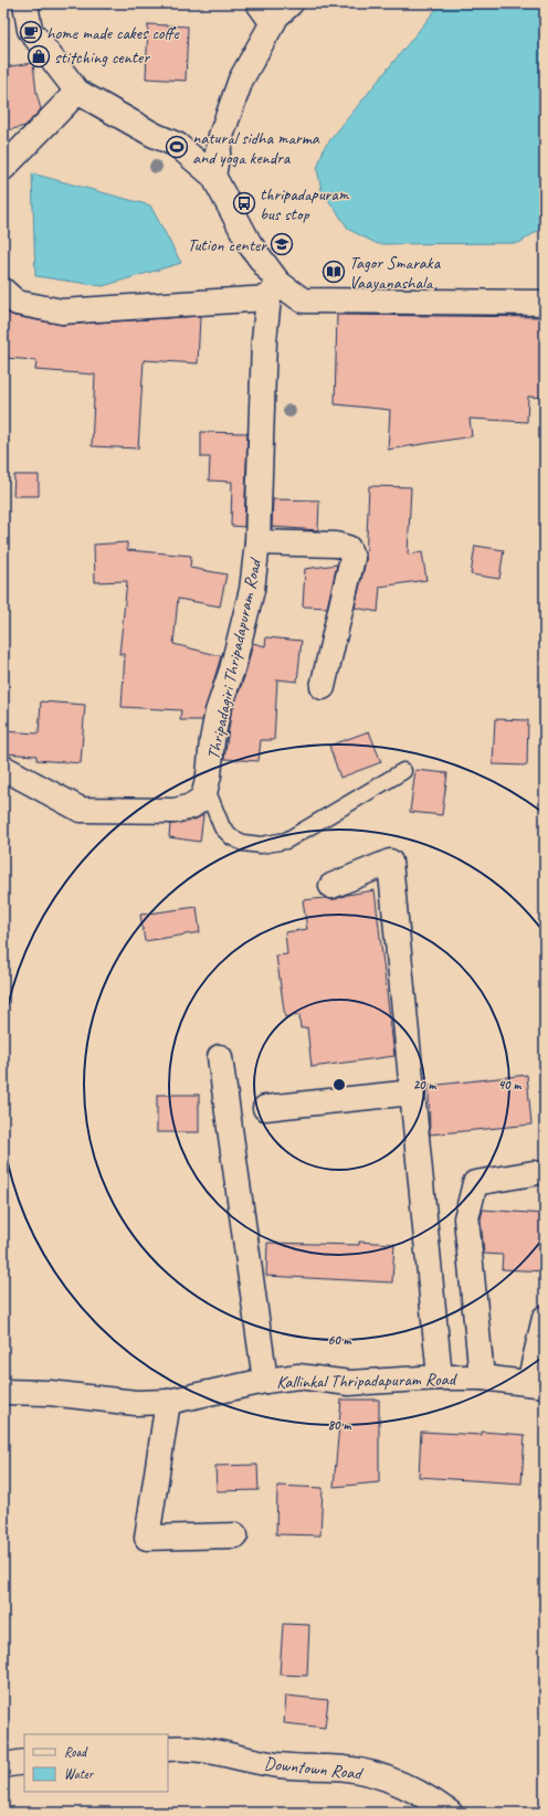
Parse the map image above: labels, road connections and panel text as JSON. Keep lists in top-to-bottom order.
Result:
{
  "streets": {
    "street": ["Thripadagiri Thripadapuram Road", "Kallinkal Thripadapuram Road", "Downtown Road"]
  },
  "places": {
    "cafe": ["home made cakes coffe"],
    "shop": ["stitching center"],
    "sports": ["natural sidha marma and yoga kendra"],
    "bus stop": ["thripadapuram bus stop"],
    "school or university": ["Tution center"],
    "library": ["Tagor Smaraka Vaayanashala"]
  },
  "legend": ["Road", "Water"],
  "rings": [
    "20 m",
    "40 m",
    "60 m",
    "80 m"
  ]
}
